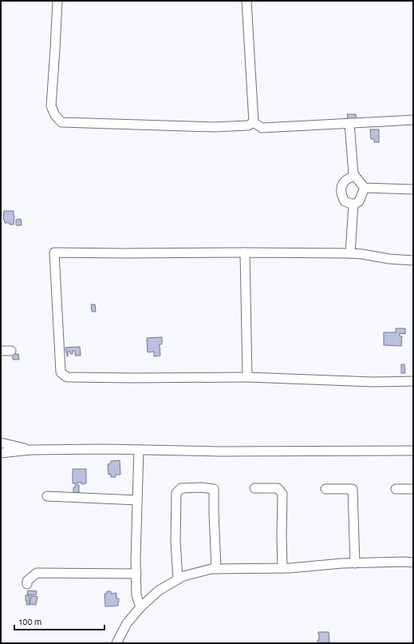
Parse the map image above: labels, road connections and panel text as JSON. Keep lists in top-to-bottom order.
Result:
{
  "scale_bar": "100 m"
}
